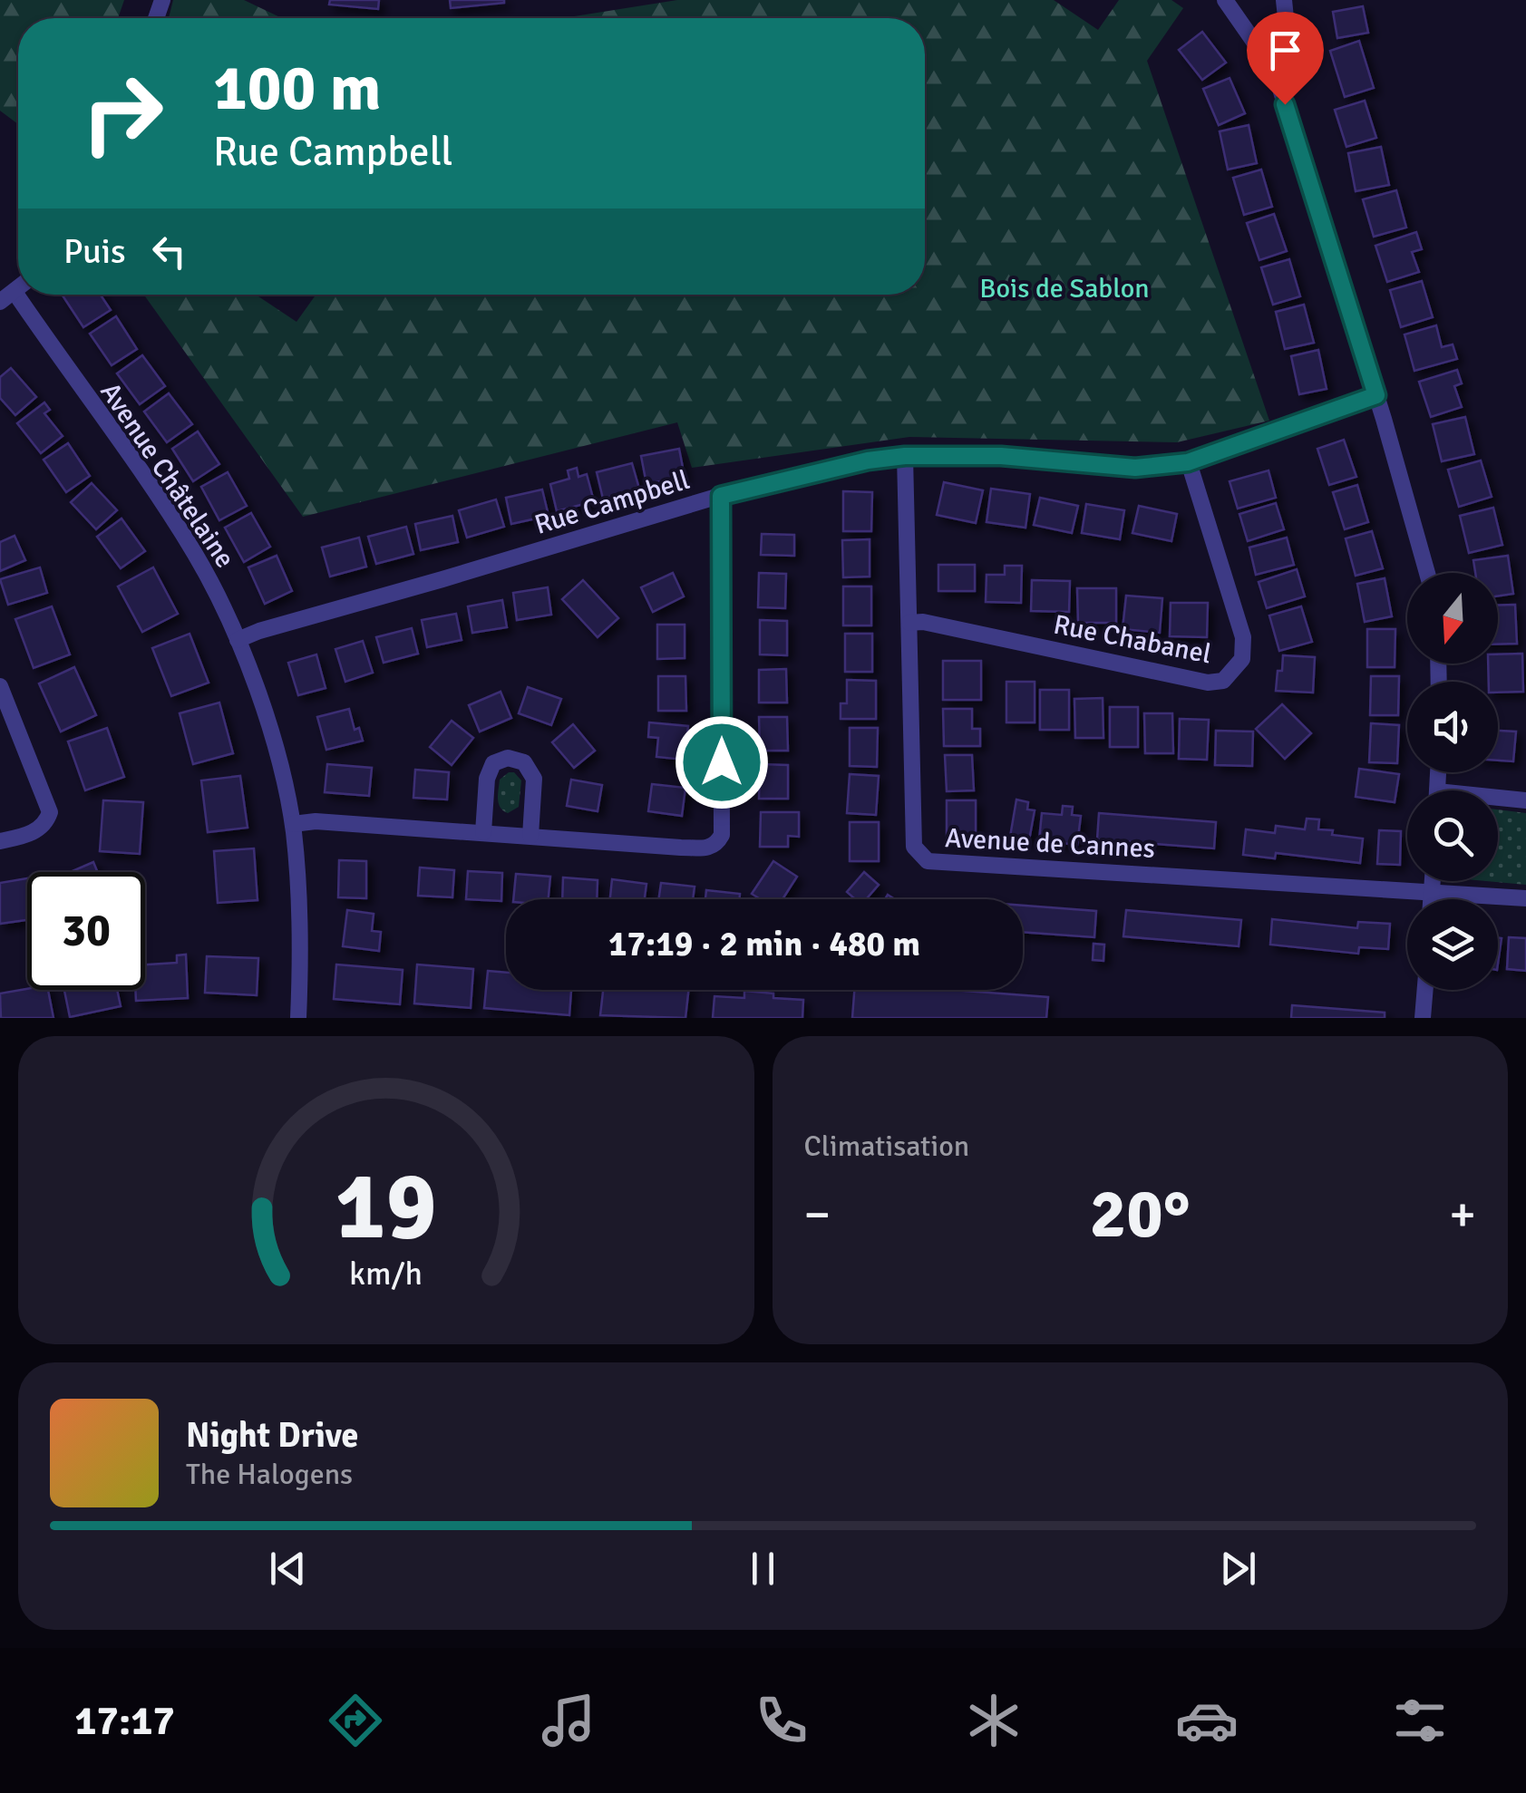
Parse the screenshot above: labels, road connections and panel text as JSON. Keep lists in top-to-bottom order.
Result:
{
  "streets": {
    "street": [
      "Avenue Châtelaine",
      "Rue Campbell",
      "Rue Chabanel",
      "Avenue de Cannes"
    ]
  },
  "crossings": [
    ["Avenue Châtelaine", "Rue Campbell"],
    ["Rue Campbell", "Rue Chabanel"],
    ["Rue Campbell", "Avenue de Cannes"],
    ["Rue Chabanel", "Avenue de Cannes"]
  ],
  "parks": ["Bois de Sablon"],
  "north": "bottom",
  "page": {
    "turn": ["100 m", "Rue Campbell"],
    "then": "Puis",
    "limit": "30",
    "trip": "17:19 · 2 min · 480 m",
    "tile": "Climatisation",
    "heat": ["−", "20°", "+"],
    "song": ["Night Drive", "The Halogens"],
    "tabs": "17:17",
    "gauge": ["19", "km/h"]
  }
}
